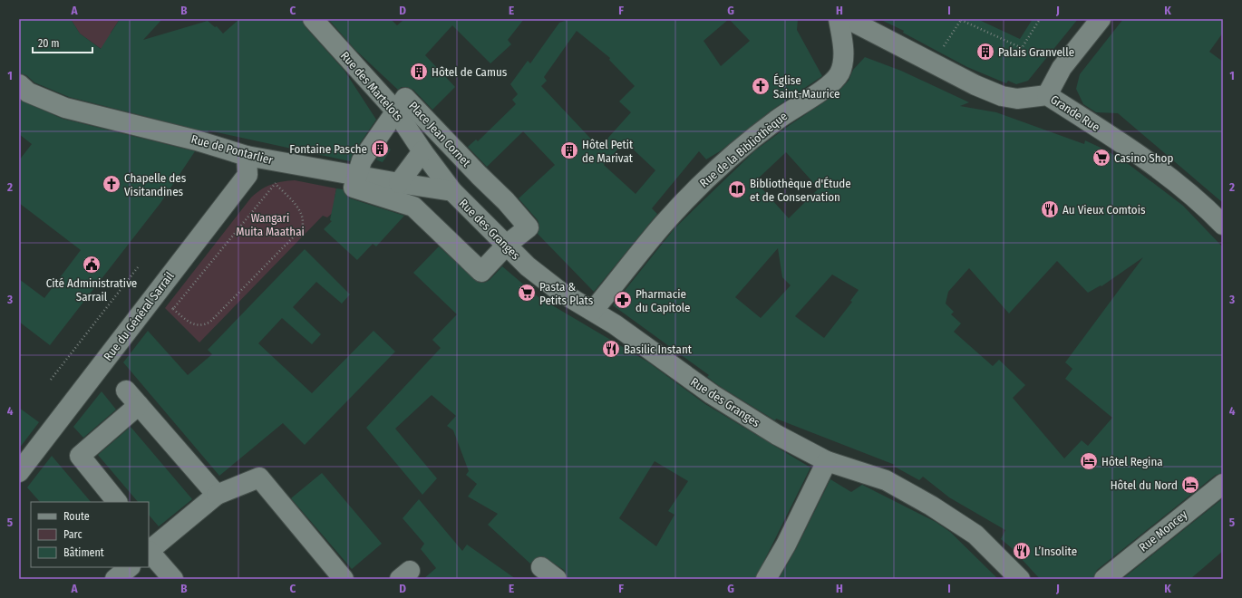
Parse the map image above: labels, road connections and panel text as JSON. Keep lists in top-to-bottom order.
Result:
{
  "streets": {
    "street": [
      "Rue des Martelots",
      "Grande Rue",
      "Place Jean Cornet",
      "Rue de Pontarlier",
      "Rue de la Bibliothèque",
      "Rue des Granges",
      "Rue du Général Sarrail",
      "Rue Moncey"
    ]
  },
  "crossings": [
    ["Rue des Martelots", "Place Jean Cornet"],
    ["Rue des Martelots", "Rue de Pontarlier"],
    ["Rue des Martelots", "Rue des Granges"],
    ["Place Jean Cornet", "Rue de Pontarlier"],
    ["Place Jean Cornet", "Rue des Granges"],
    ["Rue de Pontarlier", "Rue des Granges"],
    ["Rue de Pontarlier", "Rue du Général Sarrail"],
    ["Rue de la Bibliothèque", "Rue des Granges"]
  ],
  "parks": ["Wangari Muita Maathai"],
  "places": {
    "building": [
      "Palais Granvelle",
      "Hôtel de Camus",
      "Fontaine Pasche",
      "Hôtel Petit de Marivat"
    ],
    "church": ["Église Saint-Maurice", "Chapelle des Visitandines"],
    "supermarket": ["Casino Shop", "Pasta & Petits Plats"],
    "library": ["Bibliothèque d'Étude et de Conservation"],
    "restaurant": ["Au Vieux Comtois", "Basilic Instant", "L’Insolite"],
    "public building": ["Cité Administrative Sarrail"],
    "pharmacy": ["Pharmacie du Capitole"],
    "hotel": ["Hôtel Regina", "Hôtel du Nord"]
  },
  "legend": ["Route", "Parc", "Bâtiment"],
  "scale_bar": "20 m",
  "grid": {
    "columns": [
      "A",
      "B",
      "C",
      "D",
      "E",
      "F",
      "G",
      "H",
      "I",
      "J",
      "K"
    ],
    "rows": [
      "1",
      "2",
      "3",
      "4",
      "5"
    ]
  }
}
